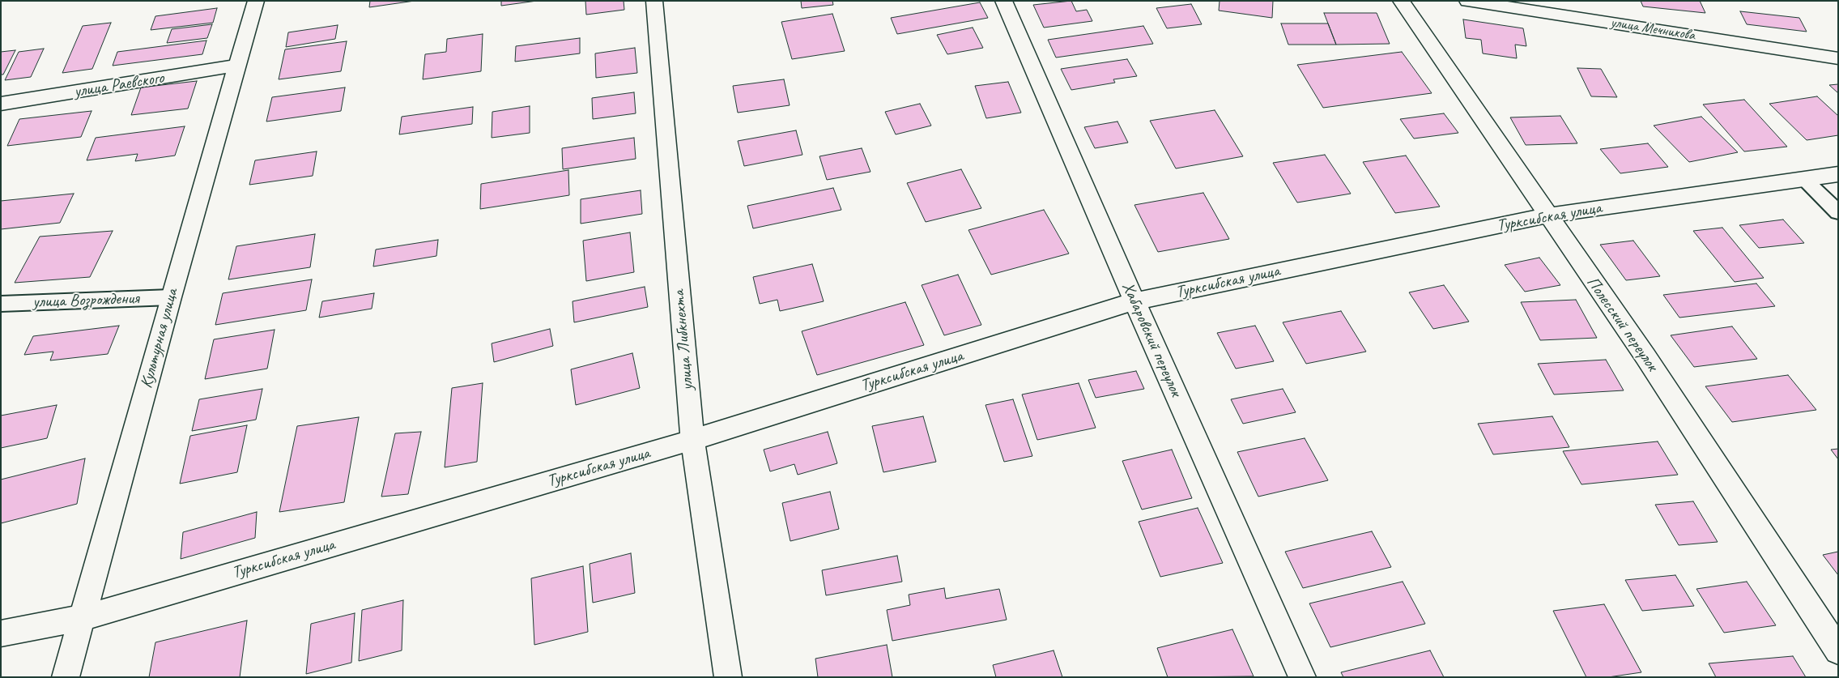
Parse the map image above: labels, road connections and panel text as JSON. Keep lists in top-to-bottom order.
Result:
{
  "streets": {
    "street": [
      "улица Мечникова",
      "улица Раевского",
      "Турксибская улица",
      "Полесский переулок",
      "Культурная улица",
      "Хабаровский переулок",
      "улица Либкнехта"
    ],
    "lane": ["улица Возрождения"]
  },
  "crossings": [
    ["улица Раевского", "Культурная улица"],
    ["Турксибская улица", "Полесский переулок"],
    ["Турксибская улица", "Культурная улица"],
    ["Турксибская улица", "Хабаровский переулок"],
    ["Турксибская улица", "улица Либкнехта"],
    ["улица Возрождения", "Культурная улица"]
  ]
}
